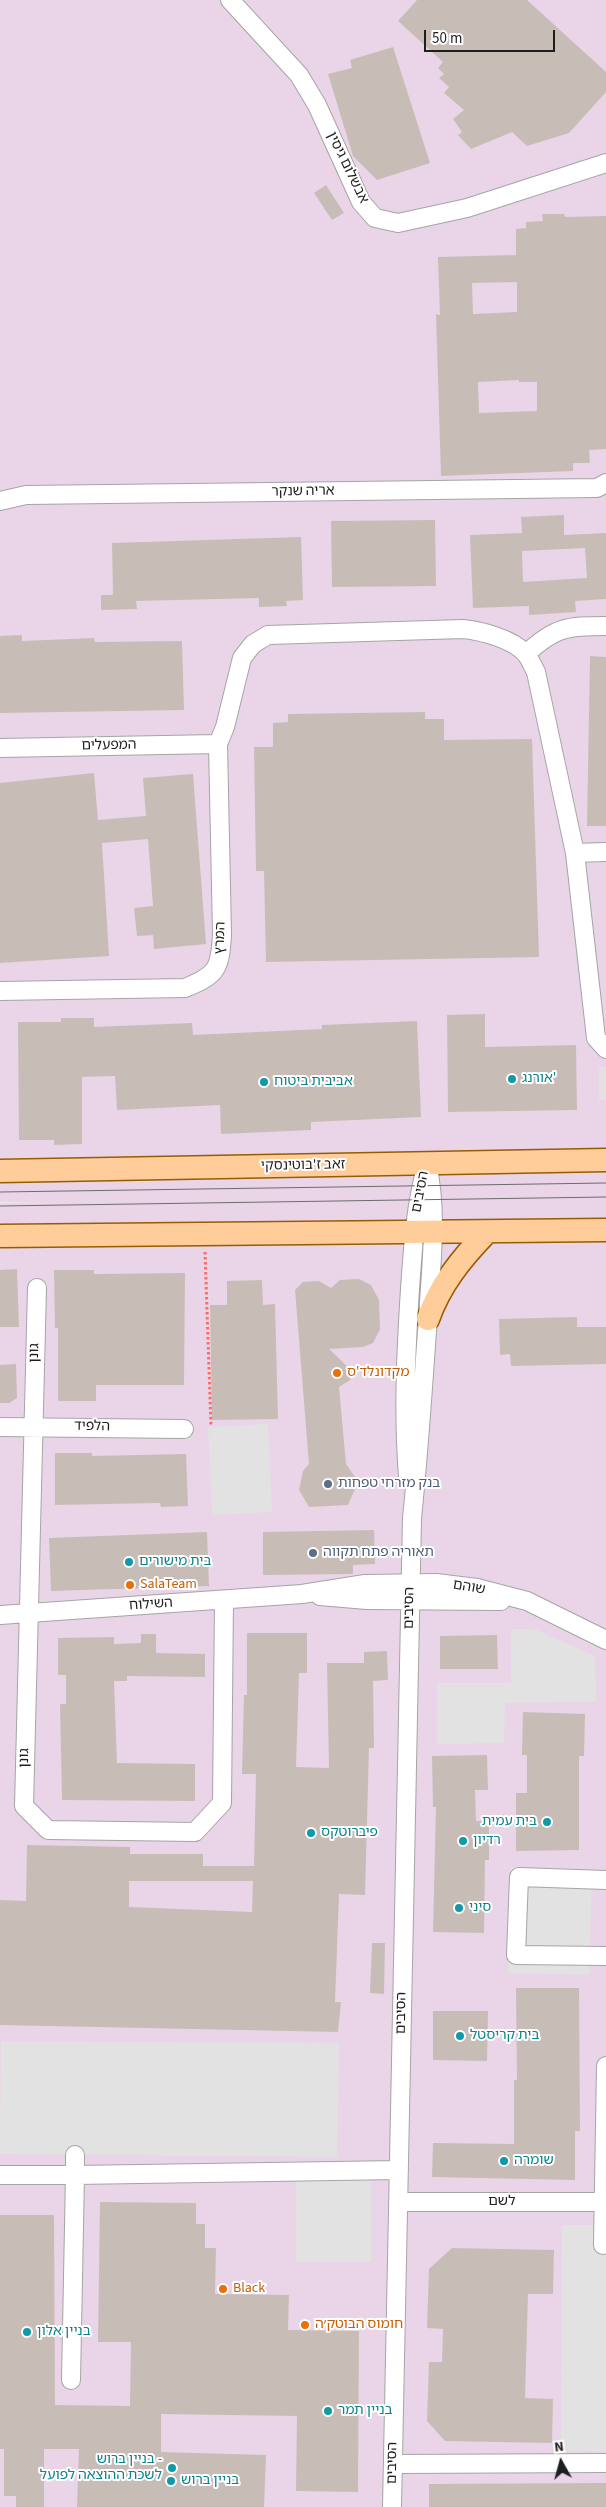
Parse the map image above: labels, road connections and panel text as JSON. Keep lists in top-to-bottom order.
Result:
{
  "streets": {
    "main road": ["זאב ז'בוטינסקי"],
    "street": [
      "אבשלום גיסין",
      "אריה שנקר",
      "המפעלים",
      "המרץ",
      "הסיבים",
      "גונן",
      "הלפיד",
      "שוהם",
      "השילוח",
      "לשם"
    ]
  },
  "crossings": [
    ["המפעלים", "המרץ"],
    ["זאב ז'בוטינסקי", "הסיבים"],
    ["הסיבים", "שוהם"],
    ["הסיבים", "השילוח"],
    ["הסיבים", "לשם"],
    ["גונן", "הלפיד"],
    ["גונן", "השילוח"],
    ["שוהם", "השילוח"]
  ],
  "places": [
    "אורנג'",
    "אביבית ביטוח",
    "מקדונלד'ס",
    "בנק מזרחי טפחות",
    "תאוריה פתח תקווה",
    "בית מישורים",
    "SalaTeam",
    "בית עמית",
    "פיברוטקס",
    "רדיון",
    "סיני",
    "בית קריסטל",
    "שומרה",
    "Black",
    "חומוס הבוטק׳ה",
    "בניין אלון",
    "בניין תמר",
    "בניין ברוש - לשכת ההוצאה לפועל",
    "בניין ברוש"
  ],
  "scale_bar": "50 m",
  "north": "top"
}
